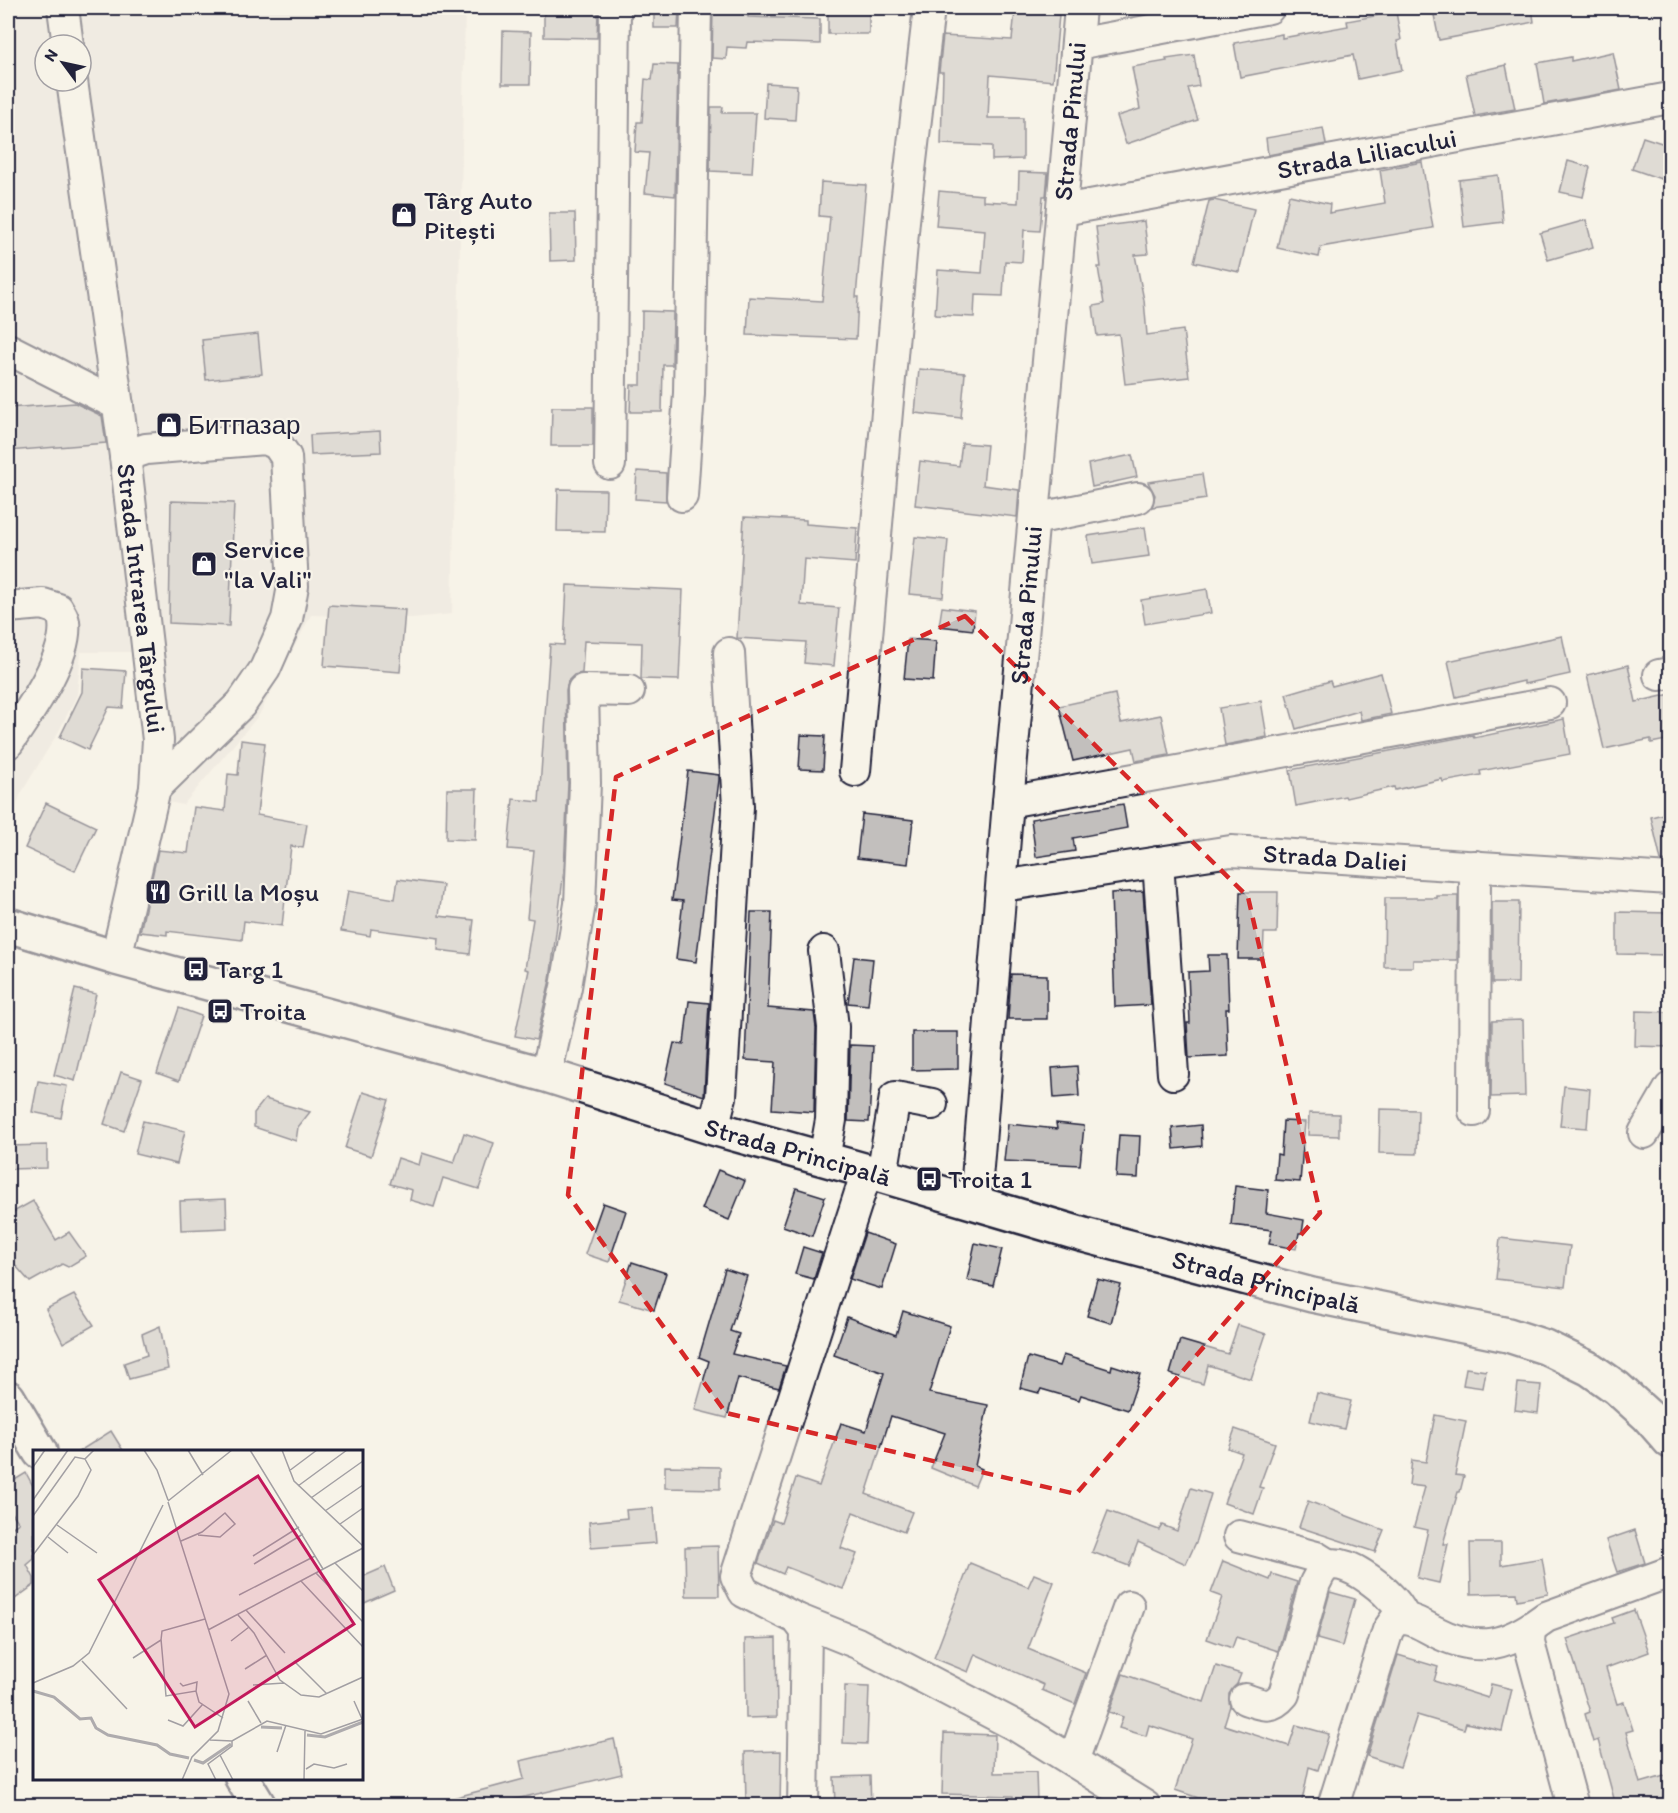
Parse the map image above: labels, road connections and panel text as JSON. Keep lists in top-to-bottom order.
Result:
{
  "streets": {
    "main road": ["Strada Principală"],
    "street": [
      "Strada Pinului",
      "Strada Liliacului",
      "Strada Intrarea Târgului",
      "Strada Daliei"
    ]
  },
  "crossings": [
    ["Strada Pinului", "Strada Liliacului"],
    ["Strada Pinului", "Strada Daliei"],
    ["Strada Pinului", "Strada Principală"],
    ["Strada Intrarea Târgului", "Strada Principală"]
  ],
  "places": {
    "shop": ["Târg Auto Pitești", "Битпазар", "Service \"la Vali\""],
    "restaurant": ["Grill la Moșu"],
    "bus stop": ["Targ 1", "Troita", "Troita 1"]
  },
  "north": "top left"
}
